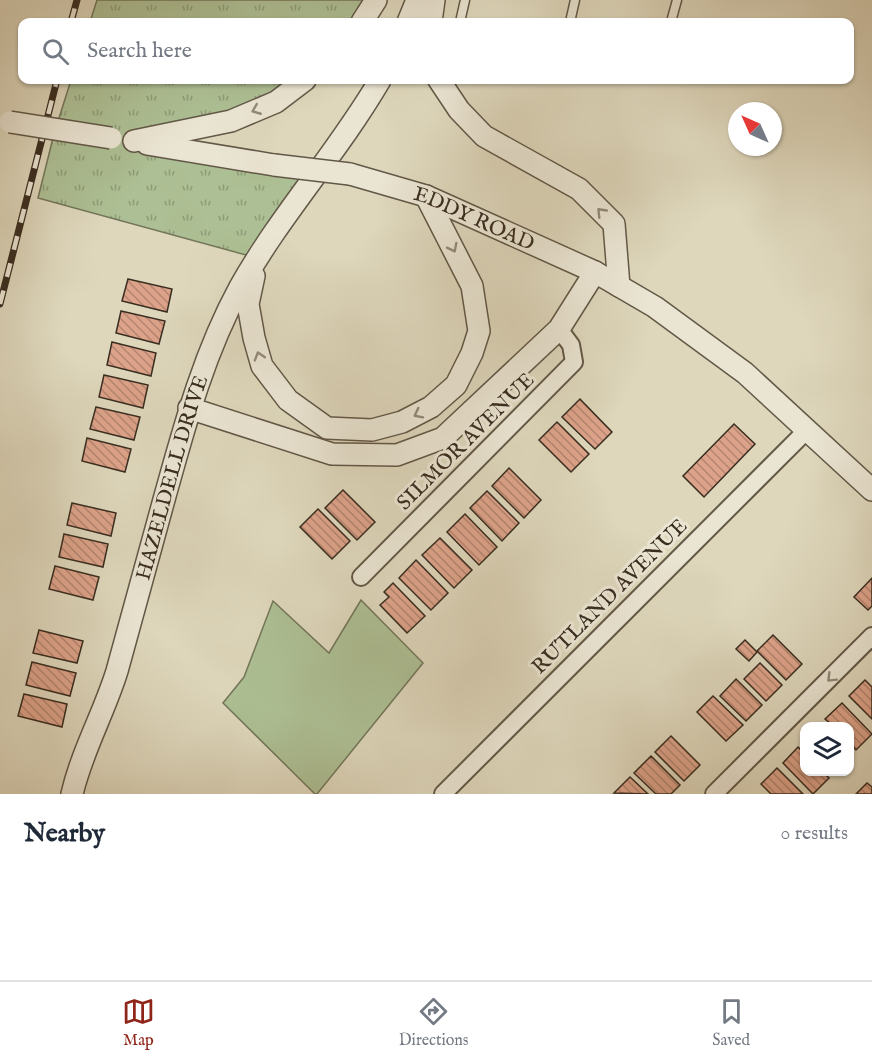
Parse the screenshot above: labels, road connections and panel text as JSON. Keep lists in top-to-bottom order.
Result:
{
  "streets": {
    "street": [
      "EDDY ROAD",
      "SILMOR AVENUE",
      "HAZELDELL DRIVE",
      "RUTLAND AVENUE"
    ]
  },
  "crossings": [
    ["EDDY ROAD", "RUTLAND AVENUE"]
  ],
  "north": "top left",
  "page": {
    "search": "Search here",
    "heading": ["Nearby", "0 results"],
    "nav": ["Map", "Directions", "Saved"]
  }
}
